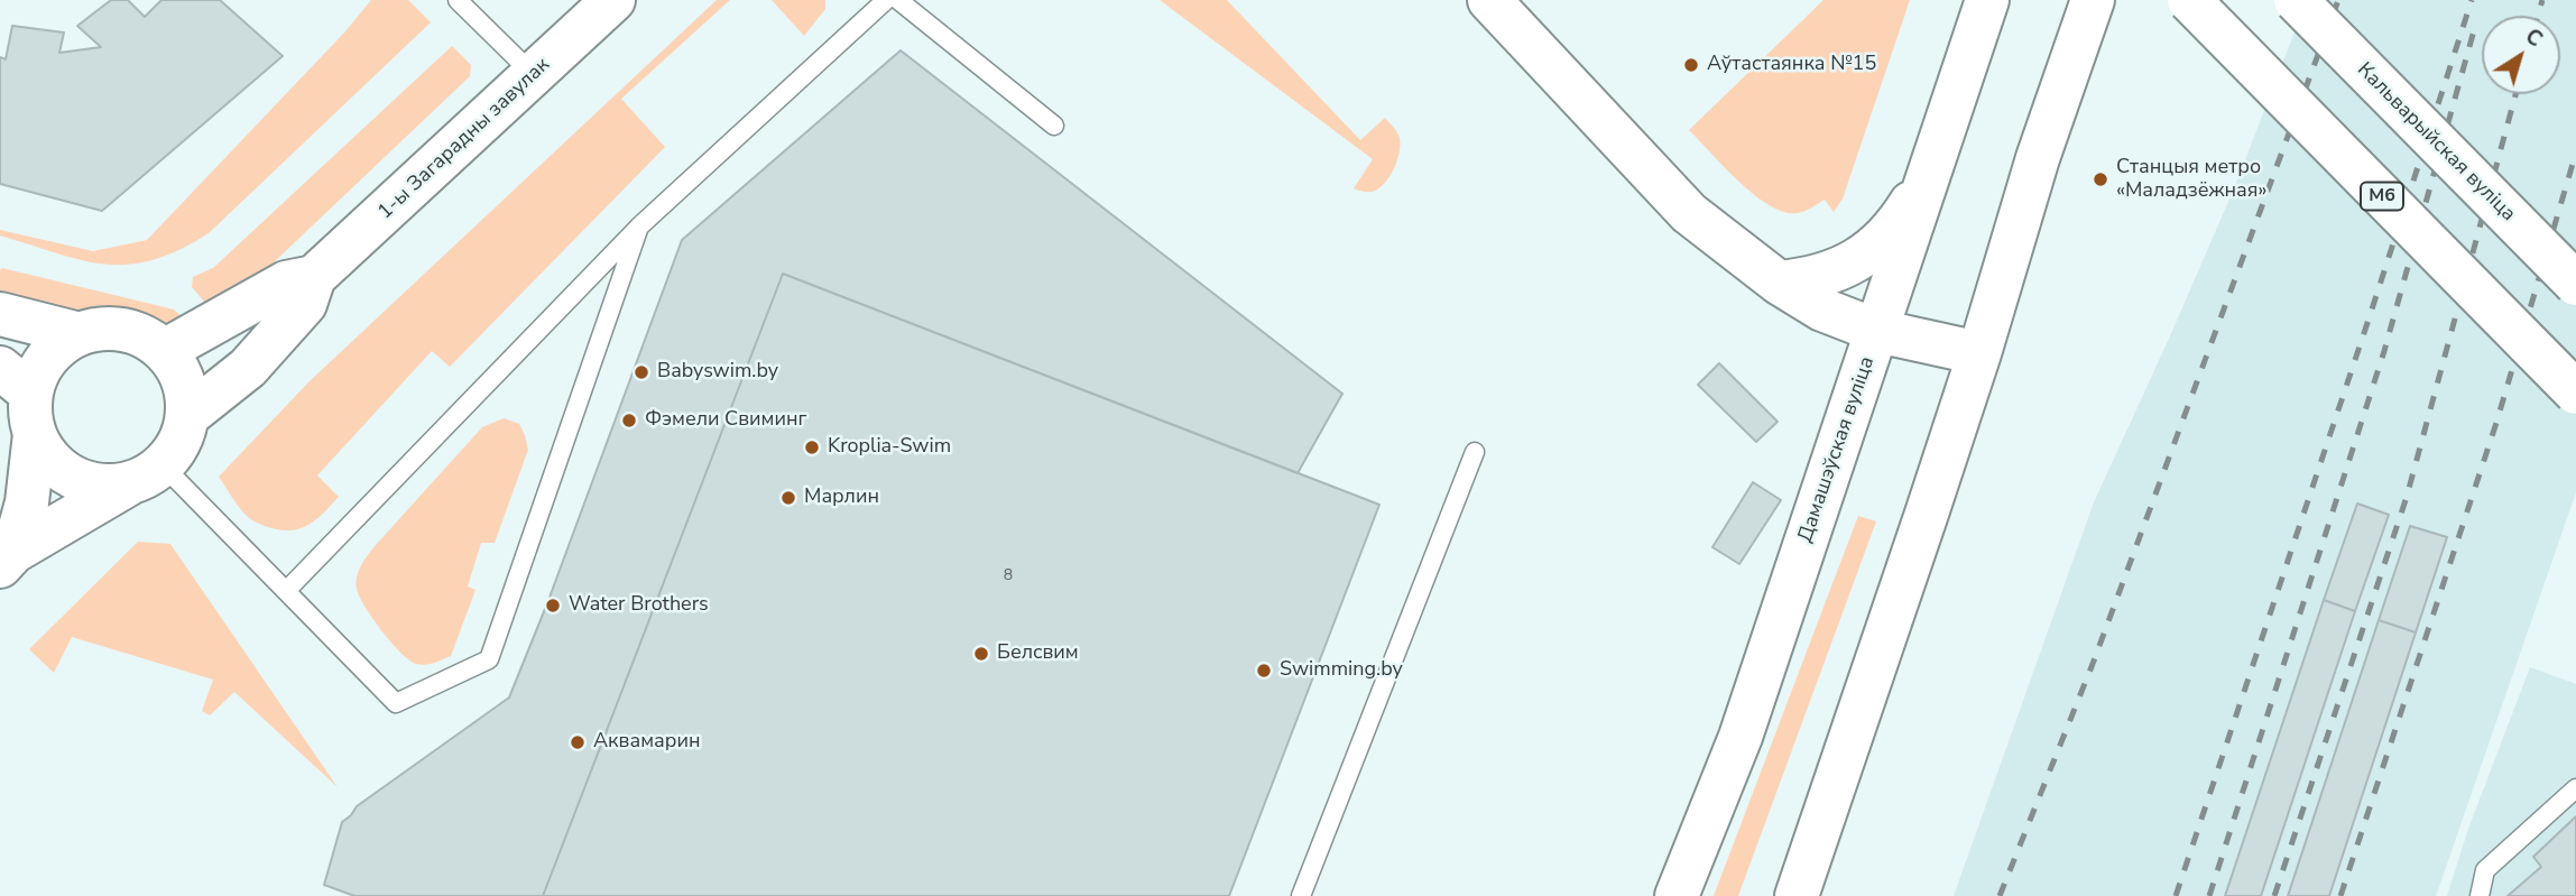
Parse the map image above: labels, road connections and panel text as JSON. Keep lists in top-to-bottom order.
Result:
{
  "streets": {
    "main road": [
      "1-ы Загарадны завулак",
      "Кальварыйская вуліца",
      "М6",
      "Дамашэўская вуліца"
    ]
  },
  "places": [
    "Аўтастаянка №15",
    "Станцыя метро «Маладзёжная»",
    "Babyswim.by",
    "Фэмели Свиминг",
    "Kroplia-Swim",
    "Марлин",
    "Water Brothers",
    "Белсвим",
    "Swimming.by",
    "Аквамарин"
  ],
  "house_numbers": ["8"],
  "north": "top right"
}
